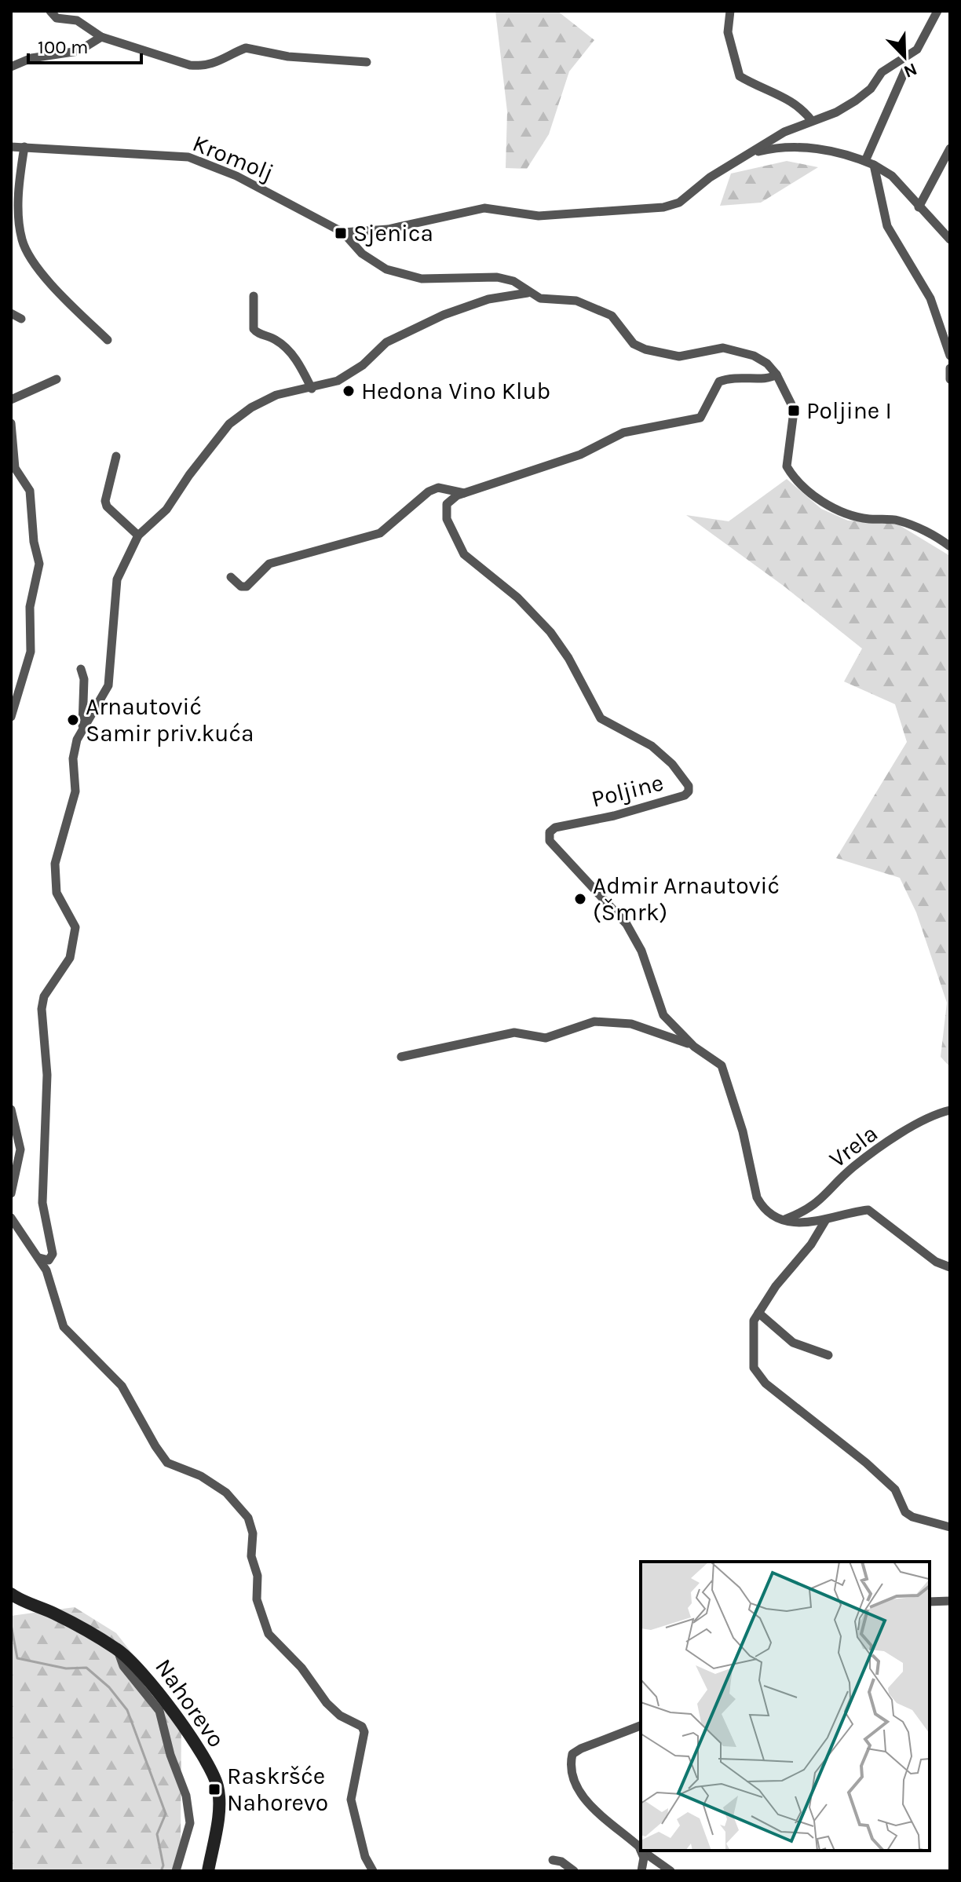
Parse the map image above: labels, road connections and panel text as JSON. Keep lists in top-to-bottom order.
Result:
{
  "streets": {
    "street": [
      "Kromolj",
      "Poljine",
      "Vrela",
      "Nahorevo"
    ]
  },
  "crossings": [
    ["Poljine", "Vrela"]
  ],
  "places": {
    "transit": ["Sjenica", "Poljine I", "Raskršće Nahorevo"],
    "other": ["Hedona Vino Klub", "Arnautović Samir priv.kuća", "Admir Arnautović (Šmrk)"]
  },
  "scale_bar": "100 m",
  "north": "bottom right"
}
